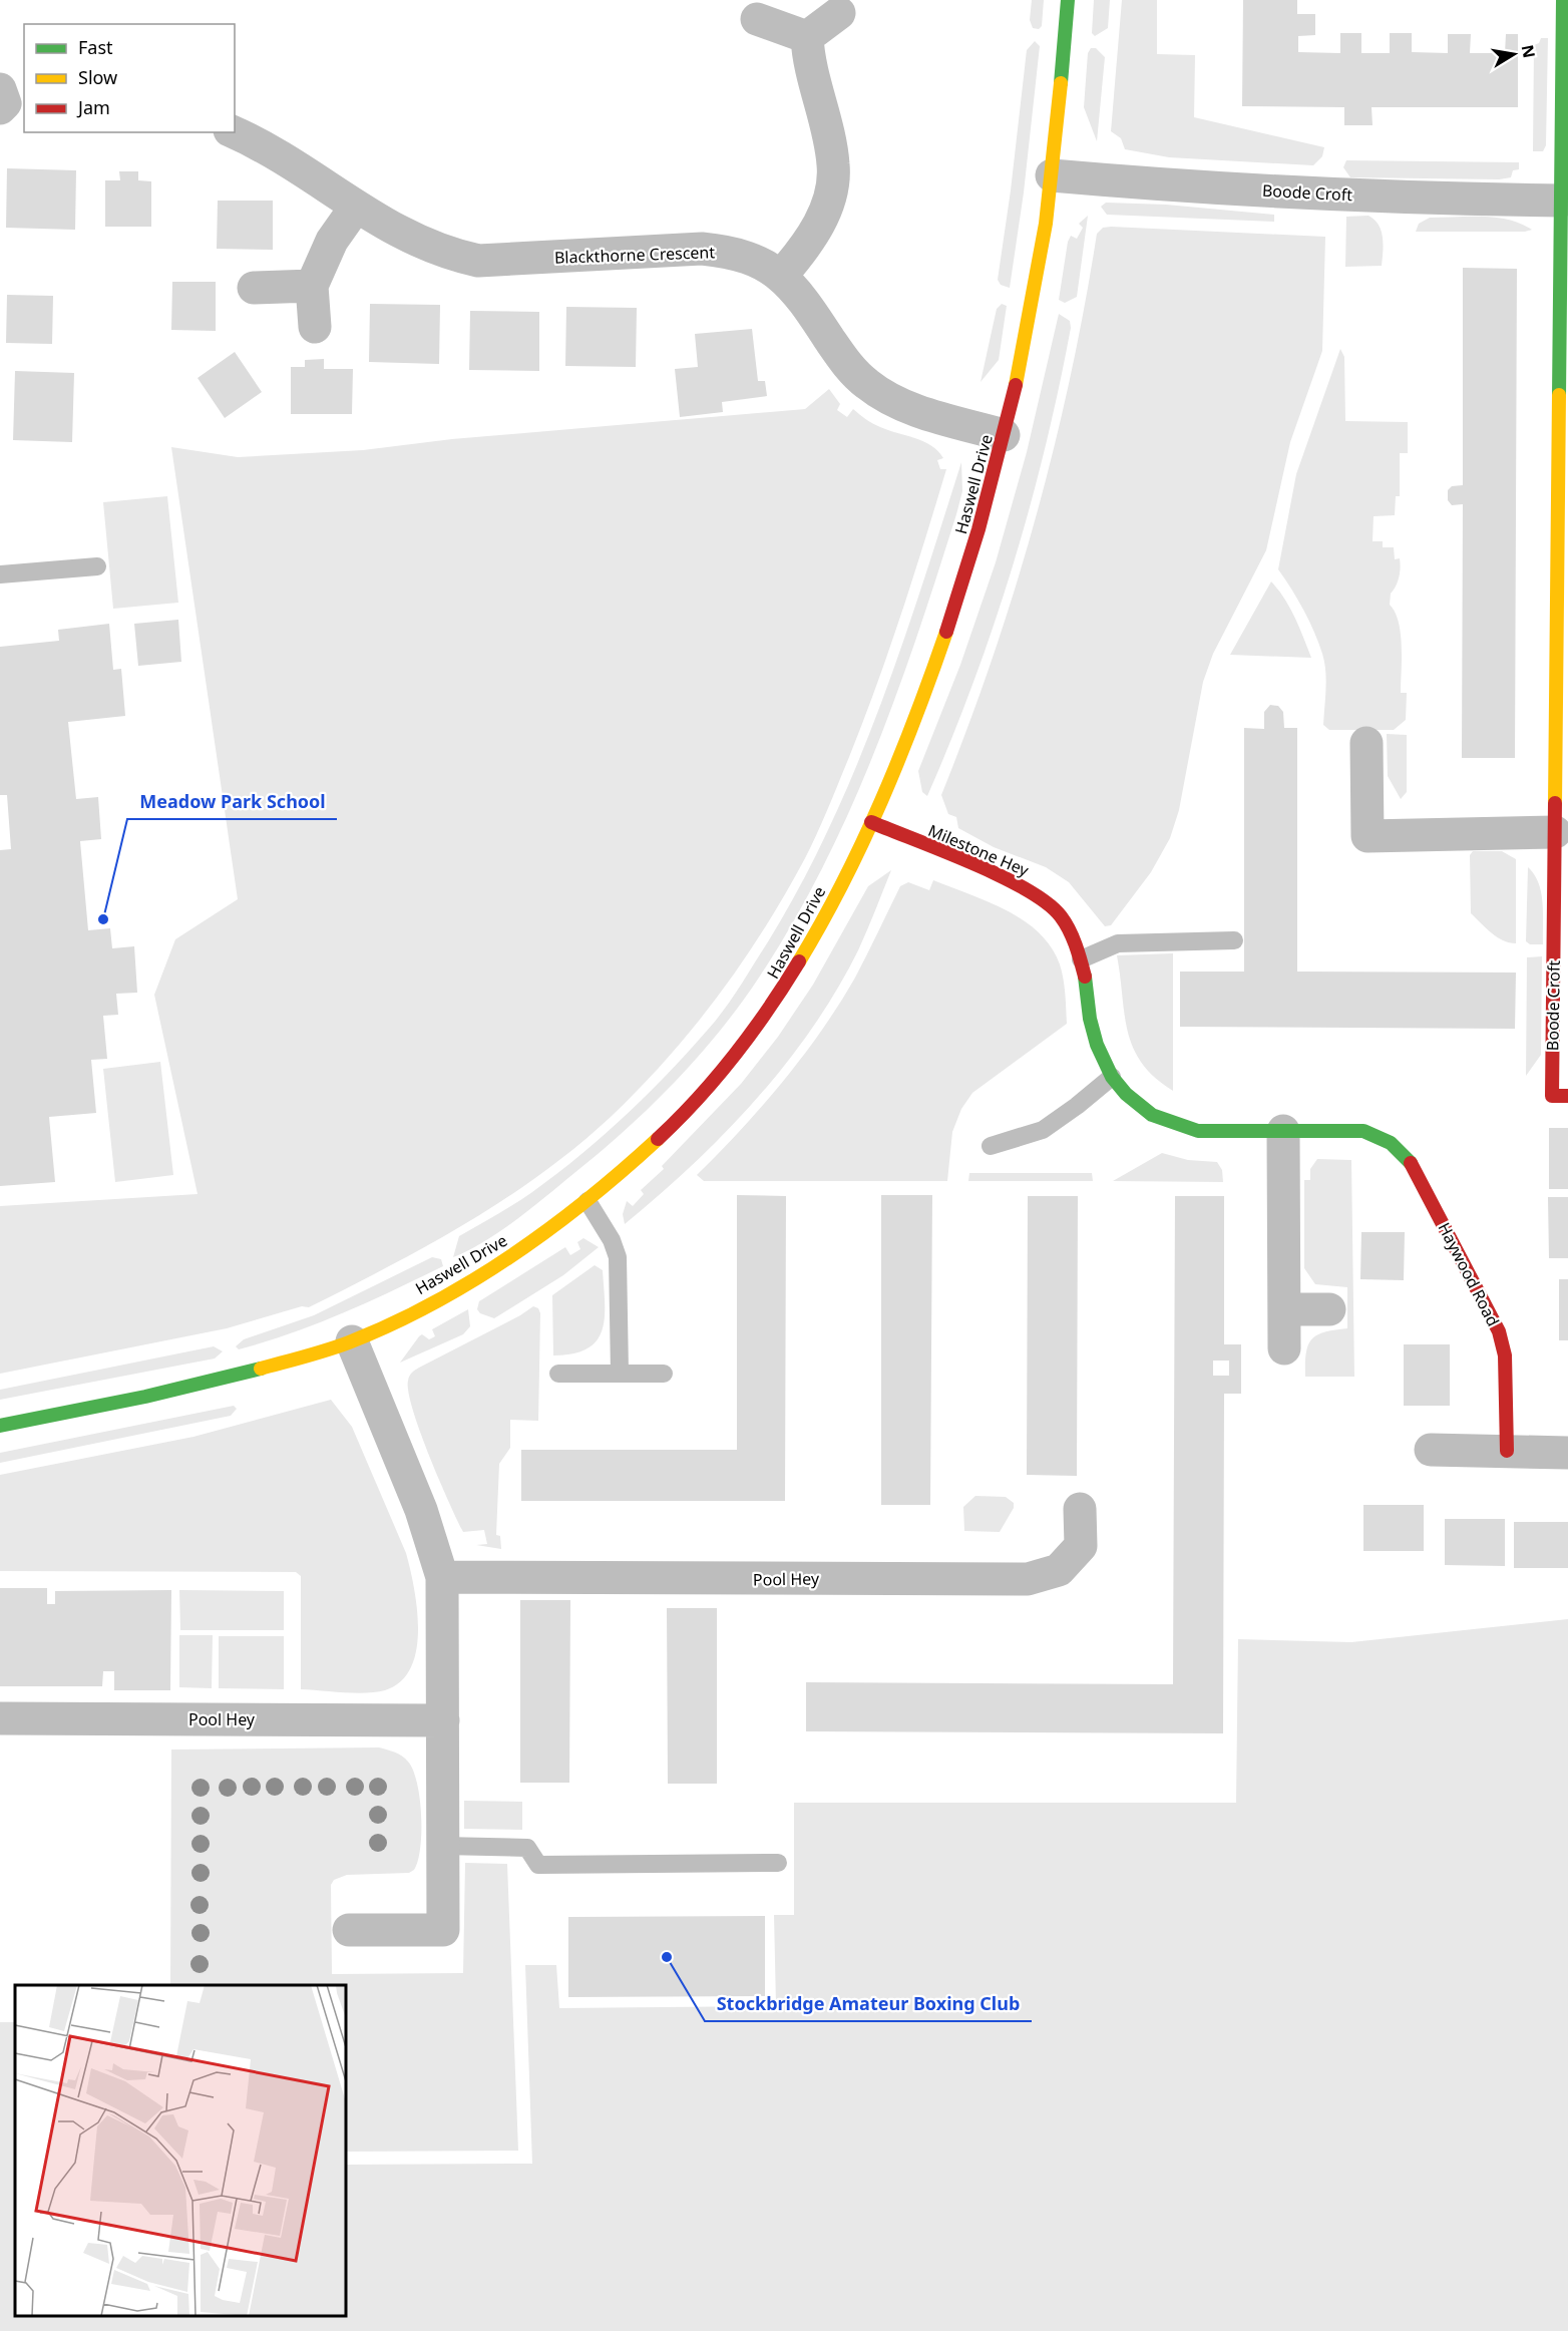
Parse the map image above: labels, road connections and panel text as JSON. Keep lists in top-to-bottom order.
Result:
{
  "streets": {
    "street": [
      "Boode Croft",
      "Blackthorne Crescent",
      "Haswell Drive",
      "Milestone Hey",
      "Haywood Road",
      "Pool Hey"
    ]
  },
  "crossings": [
    ["Boode Croft", "Haswell Drive"],
    ["Blackthorne Crescent", "Haswell Drive"],
    ["Haswell Drive", "Milestone Hey"],
    ["Milestone Hey", "Haywood Road"]
  ],
  "places": ["Meadow Park School", "Stockbridge Amateur Boxing Club"],
  "legend": ["Fast", "Slow", "Jam"],
  "north": "right"
}
